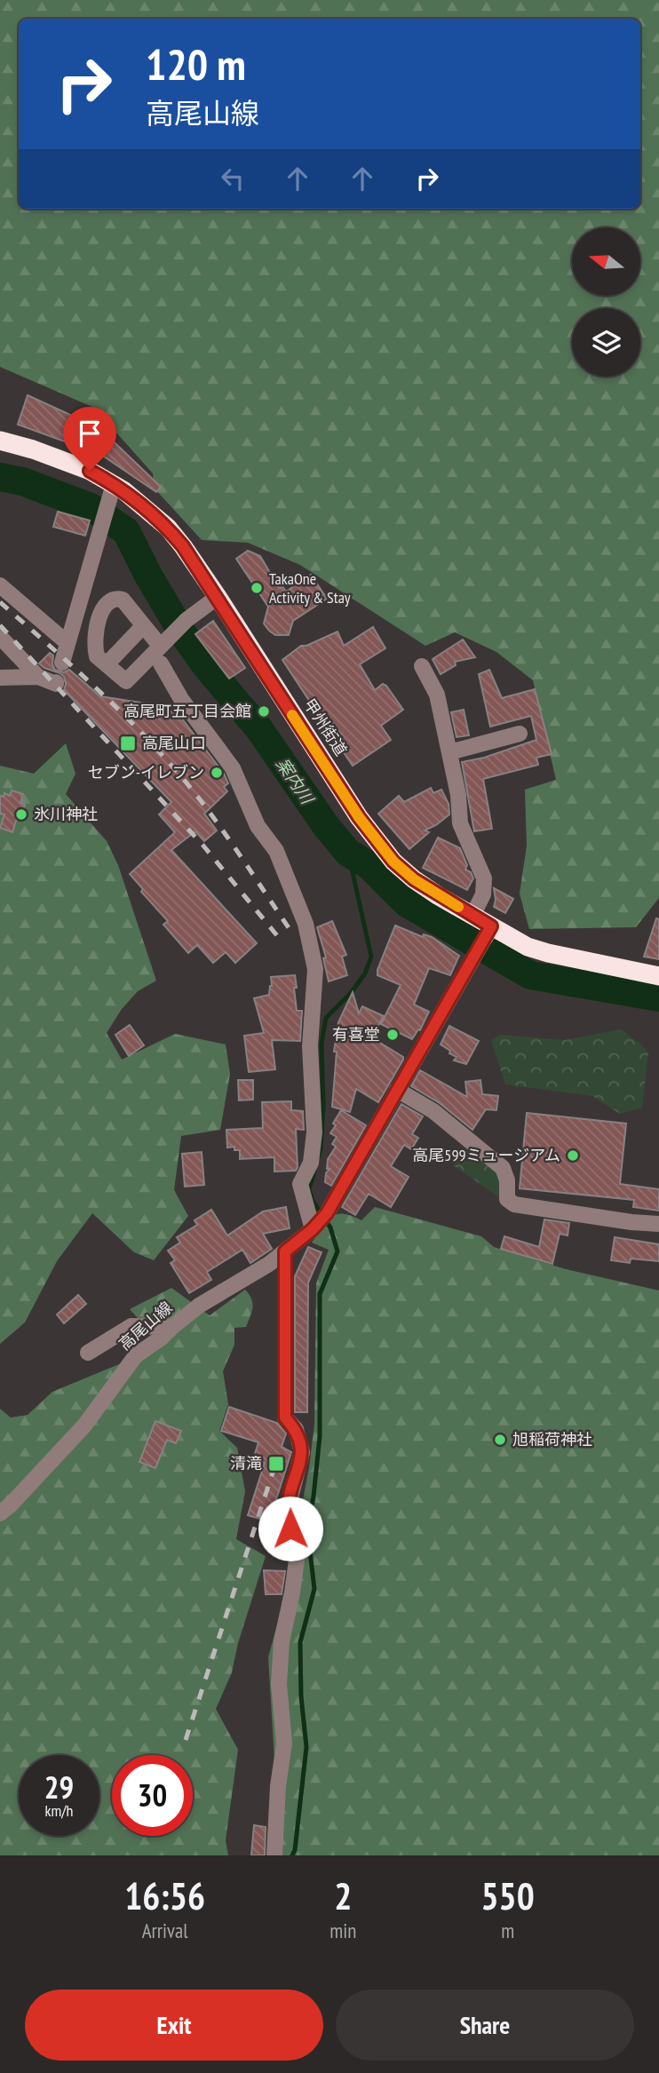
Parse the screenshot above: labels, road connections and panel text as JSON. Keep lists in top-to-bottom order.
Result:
{
  "streets": {
    "highway": ["甲州街道"],
    "street": ["高尾山線"]
  },
  "crossings": [
    ["甲州街道", "高尾山線"]
  ],
  "water": ["案内川"],
  "places": {
    "other": [
      "TakaOne Activity & Stay",
      "高尾町五丁目会館",
      "セブン-イレブン",
      "氷川神社",
      "有喜堂",
      "高尾599ミュージアム",
      "旭稲荷神社"
    ],
    "transit": ["高尾山口", "清滝"]
  },
  "north": "left",
  "page": {
    "turn": ["120 m", "高尾山線"],
    "speed": "29 km/h",
    "limit": "30",
    "eta": [
      "16:56",
      "Arrival",
      "2",
      "min",
      "550",
      "m"
    ],
    "buttons": ["Exit", "Share"]
  }
}
